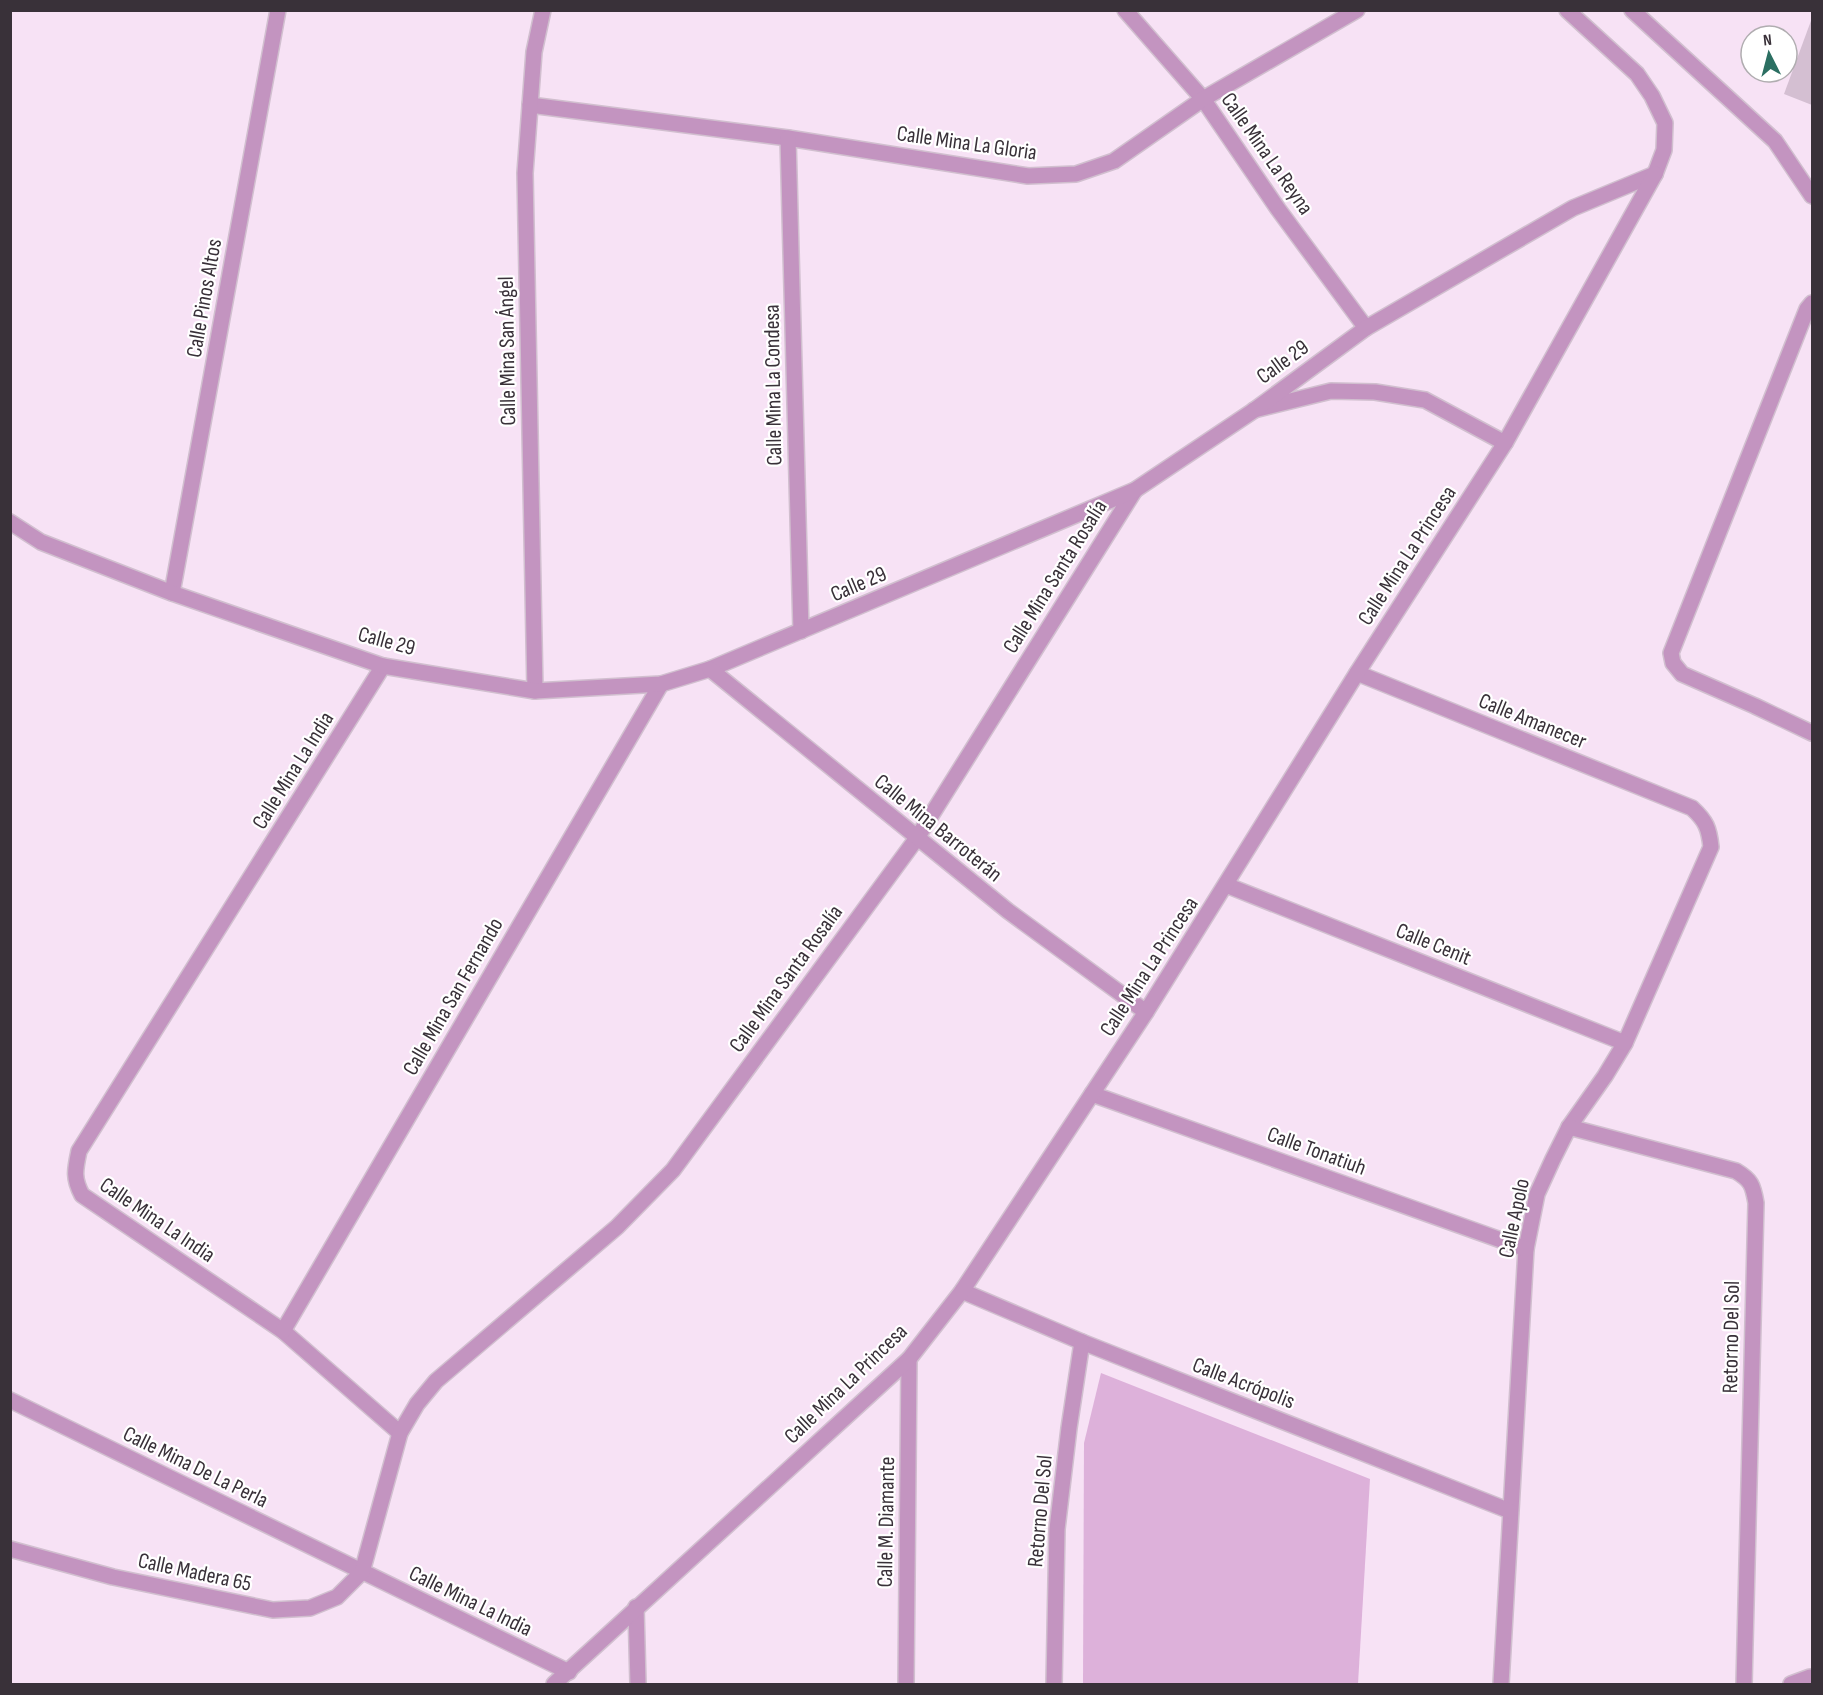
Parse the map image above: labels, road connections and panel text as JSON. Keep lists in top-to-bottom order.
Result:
{
  "streets": {
    "street": [
      "Calle Mina La Gloria",
      "Calle Mina La Reyna",
      "Calle Pinos Altos",
      "Calle Mina San Ángel",
      "Calle 29",
      "Calle Mina La Condesa",
      "Calle Mina La Princesa",
      "Calle Mina Santa Rosalía",
      "Calle Amanecer",
      "Calle Mina La India",
      "Calle Mina Barroterán",
      "Calle Cenit",
      "Calle Mina San Fernando",
      "Calle Tonatiuh",
      "Calle Apolo",
      "Retorno Del Sol",
      "Calle Acrópolis",
      "Calle Mina De La Perla",
      "Calle M. Diamante",
      "Calle Madera 65"
    ]
  },
  "crossings": [
    ["Calle Mina La Gloria", "Calle Mina La Reyna"],
    ["Calle Mina La Gloria", "Calle Mina San Ángel"],
    ["Calle Mina La Gloria", "Calle Mina La Condesa"],
    ["Calle Mina La Reyna", "Calle 29"],
    ["Calle Pinos Altos", "Calle 29"],
    ["Calle Mina San Ángel", "Calle 29"],
    ["Calle 29", "Calle Mina La Condesa"],
    ["Calle 29", "Calle Mina La Princesa"],
    ["Calle 29", "Calle Mina Santa Rosalía"],
    ["Calle 29", "Calle Mina La India"],
    ["Calle 29", "Calle Mina Barroterán"],
    ["Calle 29", "Calle Mina San Fernando"],
    ["Calle Mina La Princesa", "Calle Amanecer"],
    ["Calle Mina La Princesa", "Calle Mina La India"],
    ["Calle Mina La Princesa", "Calle Mina Barroterán"],
    ["Calle Mina La Princesa", "Calle Cenit"],
    ["Calle Mina La Princesa", "Calle Tonatiuh"],
    ["Calle Mina La Princesa", "Calle Acrópolis"],
    ["Calle Mina La Princesa", "Calle M. Diamante"],
    ["Calle Mina Santa Rosalía", "Calle Mina La India"],
    ["Calle Mina Santa Rosalía", "Calle Mina Barroterán"],
    ["Calle Amanecer", "Calle Apolo"],
    ["Calle Mina La India", "Calle Mina San Fernando"],
    ["Calle Mina La India", "Calle Mina De La Perla"],
    ["Calle Mina La India", "Calle Madera 65"],
    ["Calle Cenit", "Calle Apolo"],
    ["Calle Tonatiuh", "Calle Apolo"],
    ["Calle Apolo", "Retorno Del Sol"],
    ["Calle Apolo", "Calle Acrópolis"],
    ["Retorno Del Sol", "Calle Acrópolis"],
    ["Calle Mina De La Perla", "Calle Madera 65"]
  ],
  "north": "top"
}
